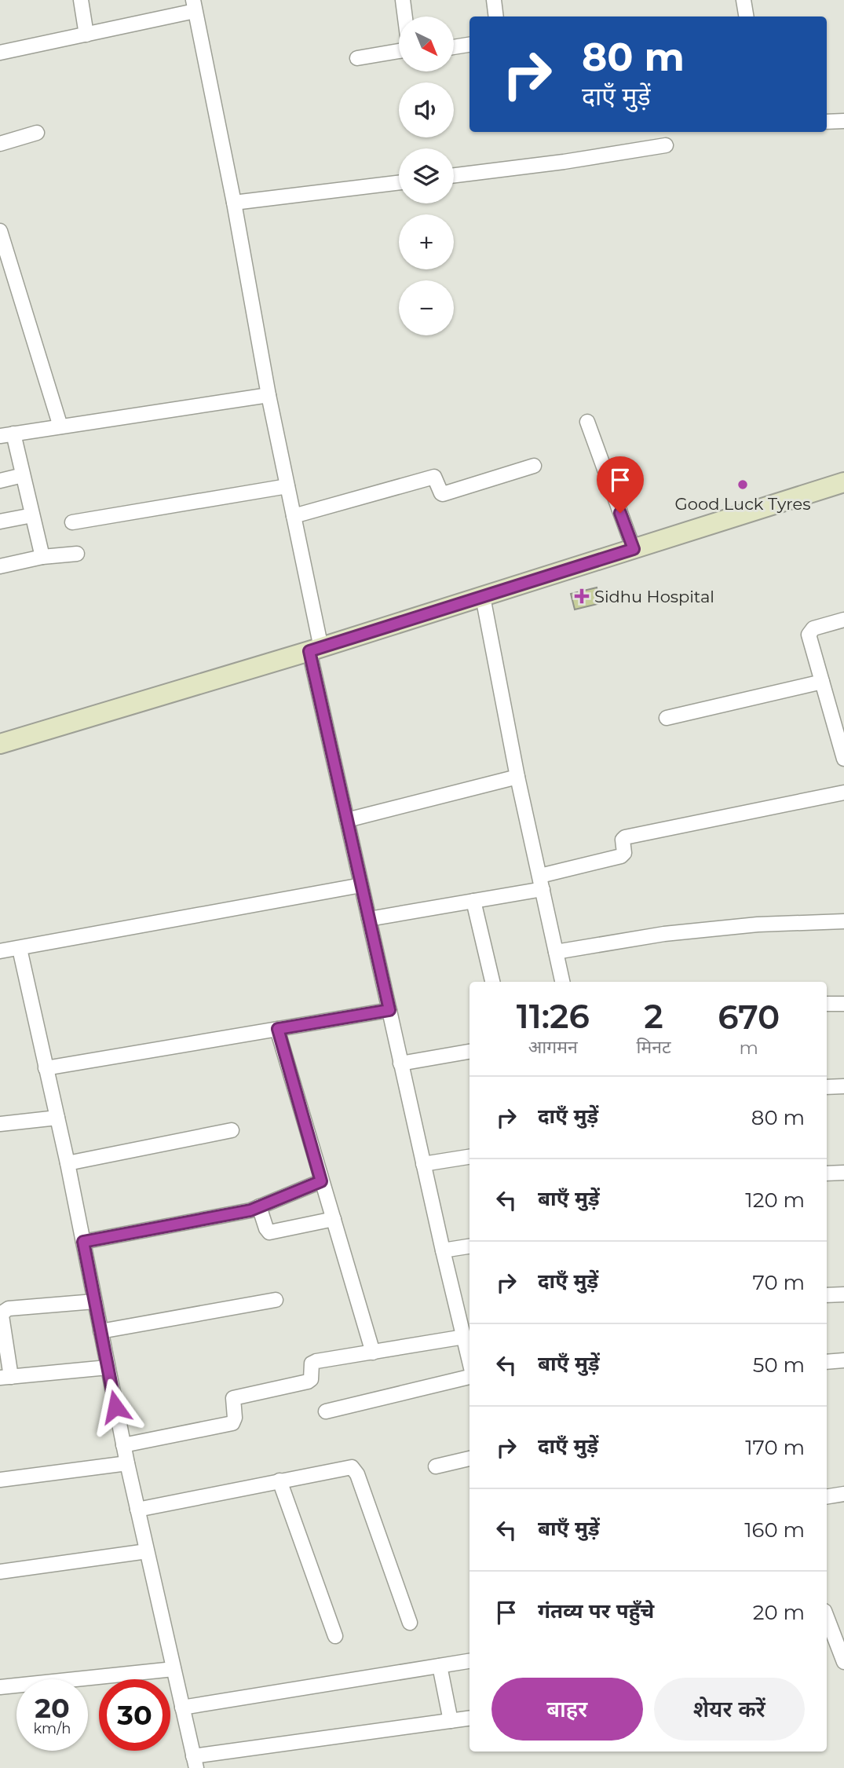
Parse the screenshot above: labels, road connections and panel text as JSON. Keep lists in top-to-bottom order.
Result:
{
  "places": {
    "other": ["Good Luck Tyres"],
    "health": ["Sidhu Hospital"]
  },
  "north": "bottom right",
  "page": {
    "map_buttons": ["+", "−"],
    "turn": ["80 m", "दाएँ मुड़ें"],
    "eta": [
      "11:26",
      "आगमन",
      "2",
      "मिनट",
      "670",
      "m"
    ],
    "list": [
      {
        "name": "दाएँ मुड़ें",
        "value": "80 m"
      },
      {
        "name": "बाएँ मुड़ें",
        "value": "120 m"
      },
      {
        "name": "दाएँ मुड़ें",
        "value": "70 m"
      },
      {
        "name": "बाएँ मुड़ें",
        "value": "50 m"
      },
      {
        "name": "दाएँ मुड़ें",
        "value": "170 m"
      },
      {
        "name": "बाएँ मुड़ें",
        "value": "160 m"
      },
      {
        "name": "गंतव्य पर पहुँचे",
        "value": "20 m"
      }
    ],
    "buttons": ["बाहर", "शेयर करें"],
    "speed": "20 km/h",
    "limit": "30"
  }
}
